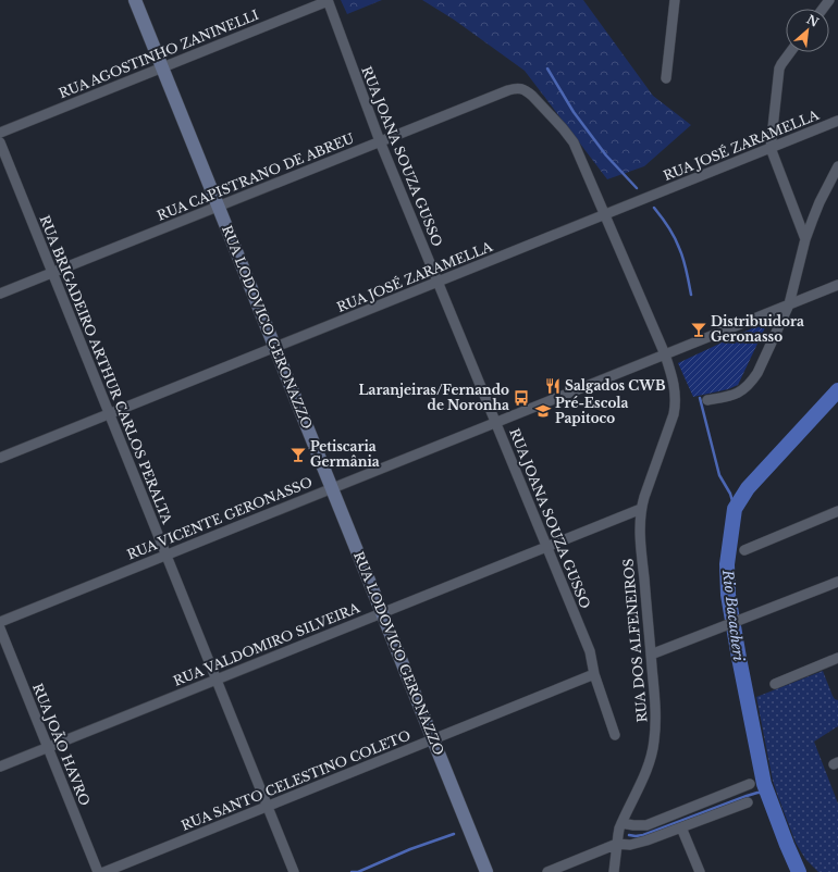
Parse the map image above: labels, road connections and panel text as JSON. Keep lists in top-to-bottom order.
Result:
{
  "streets": {
    "main road": ["RUA LODOVICO GERONAZZO"],
    "street": [
      "RUA AGOSTINHO ZANINELLI",
      "RUA JOSÉ ZARAMELLA",
      "RUA JOANA SOUZA GUSSO",
      "RUA CAPISTRANO DE ABREU",
      "RUA BRIGADEIRO ARTHUR CARLOS PERALTA",
      "RUA VICENTE GERONASSO",
      "RUA DOS ALFENEIROS",
      "RUA VALDOMIRO SILVEIRA",
      "RUA JOÃO HAVRO",
      "RUA SANTO CELESTINO COLETO"
    ]
  },
  "crossings": [
    ["RUA AGOSTINHO ZANINELLI", "RUA JOANA SOUZA GUSSO"],
    ["RUA AGOSTINHO ZANINELLI", "RUA LODOVICO GERONAZZO"],
    ["RUA JOSÉ ZARAMELLA", "RUA JOANA SOUZA GUSSO"],
    ["RUA JOSÉ ZARAMELLA", "RUA CAPISTRANO DE ABREU"],
    ["RUA JOSÉ ZARAMELLA", "RUA LODOVICO GERONAZZO"],
    ["RUA JOSÉ ZARAMELLA", "RUA BRIGADEIRO ARTHUR CARLOS PERALTA"],
    ["RUA JOANA SOUZA GUSSO", "RUA CAPISTRANO DE ABREU"],
    ["RUA JOANA SOUZA GUSSO", "RUA VICENTE GERONASSO"],
    ["RUA JOANA SOUZA GUSSO", "RUA VALDOMIRO SILVEIRA"],
    ["RUA JOANA SOUZA GUSSO", "RUA SANTO CELESTINO COLETO"],
    ["RUA CAPISTRANO DE ABREU", "RUA LODOVICO GERONAZZO"],
    ["RUA CAPISTRANO DE ABREU", "RUA BRIGADEIRO ARTHUR CARLOS PERALTA"],
    ["RUA LODOVICO GERONAZZO", "RUA VICENTE GERONASSO"],
    ["RUA LODOVICO GERONAZZO", "RUA VALDOMIRO SILVEIRA"],
    ["RUA LODOVICO GERONAZZO", "RUA SANTO CELESTINO COLETO"],
    ["RUA BRIGADEIRO ARTHUR CARLOS PERALTA", "RUA VICENTE GERONASSO"],
    ["RUA BRIGADEIRO ARTHUR CARLOS PERALTA", "RUA VALDOMIRO SILVEIRA"],
    ["RUA BRIGADEIRO ARTHUR CARLOS PERALTA", "RUA SANTO CELESTINO COLETO"],
    ["RUA VICENTE GERONASSO", "RUA DOS ALFENEIROS"],
    ["RUA DOS ALFENEIROS", "RUA VALDOMIRO SILVEIRA"],
    ["RUA VALDOMIRO SILVEIRA", "RUA JOÃO HAVRO"]
  ],
  "water": ["Rio Bacacheri"],
  "places": {
    "bar": ["Distribuidora Geronasso", "Petiscaria Germânia"],
    "restaurant": ["Salgados CWB"],
    "bus stop": ["Laranjeiras/Fernando de Noronha"],
    "school or university": ["Pré-Escola Papitoco"]
  },
  "north": "top right"
}
